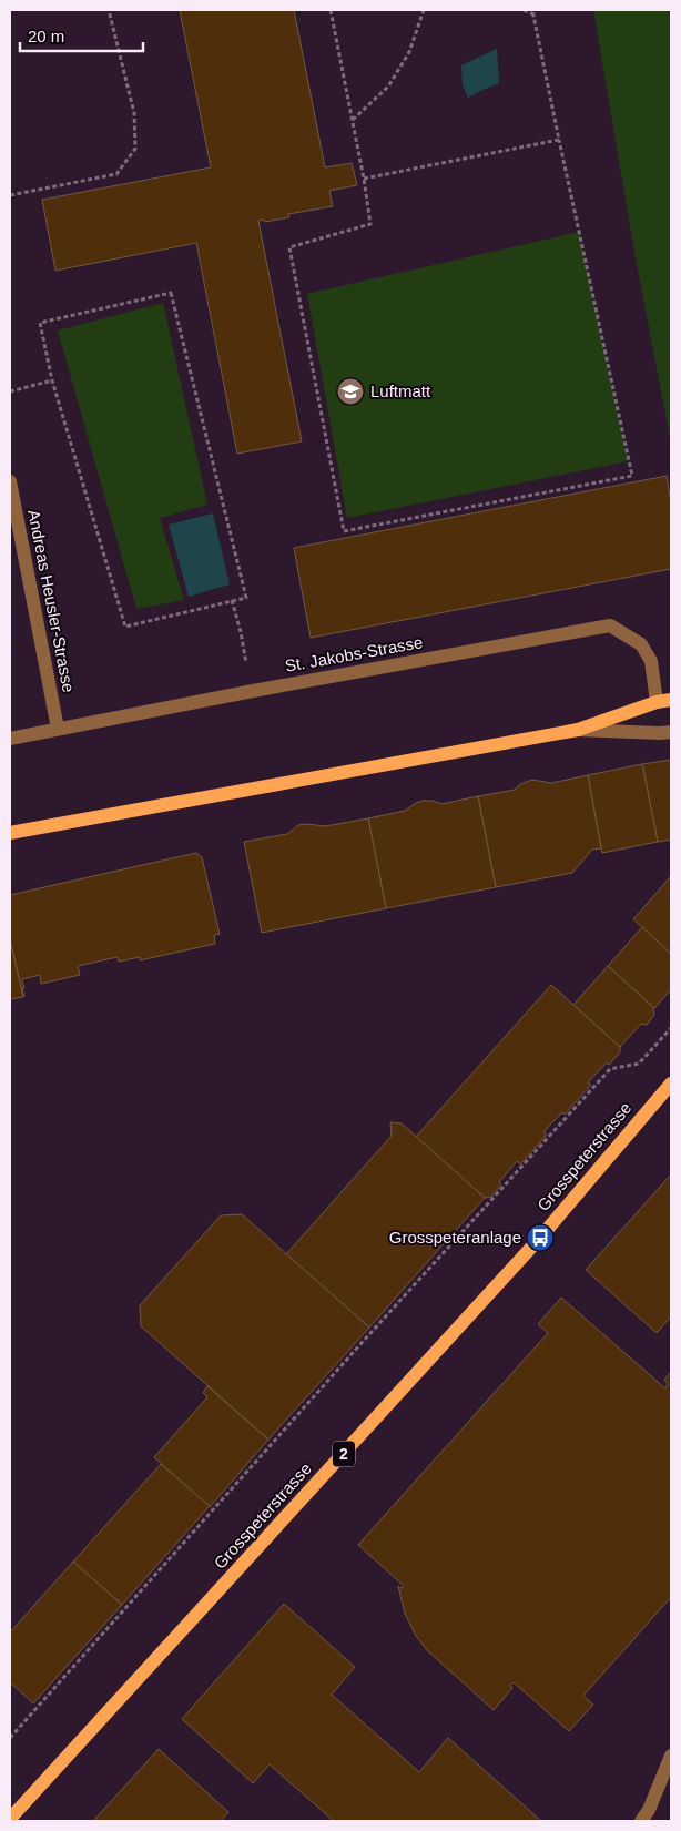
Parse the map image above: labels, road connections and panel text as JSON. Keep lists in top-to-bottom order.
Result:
{
  "streets": {
    "main road": ["Grosspeterstrasse", "2"],
    "street": ["Andreas Heusler-Strasse", "St. Jakobs-Strasse"]
  },
  "crossings": [
    ["Andreas Heusler-Strasse", "St. Jakobs-Strasse"]
  ],
  "places": {
    "school or university": ["Luftmatt"],
    "bus stop": ["Grosspeteranlage"]
  },
  "scale_bar": "20 m"
}
